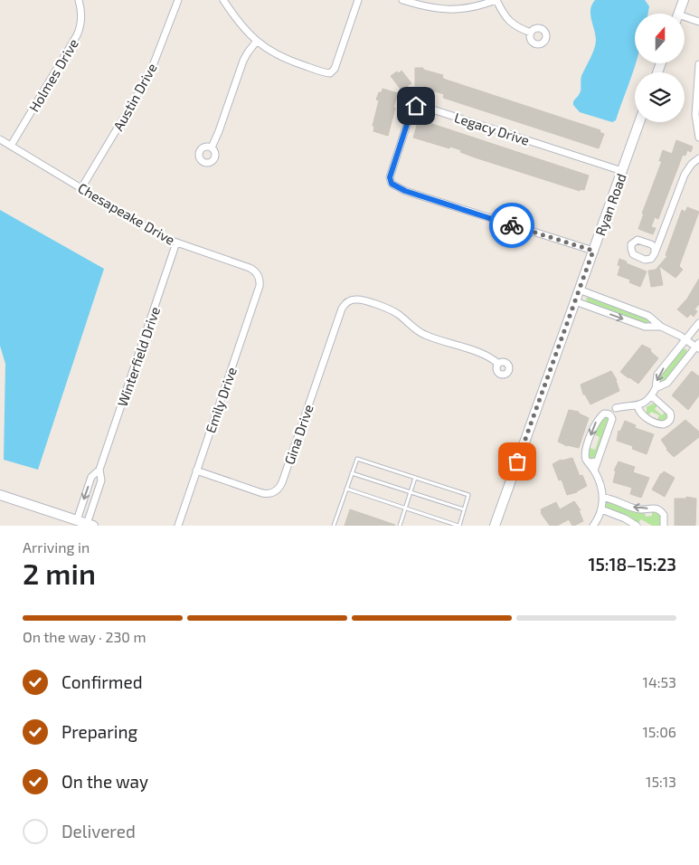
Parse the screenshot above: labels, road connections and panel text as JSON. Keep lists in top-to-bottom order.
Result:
{
  "streets": {
    "main road": ["Ryan Road"],
    "street": [
      "Holmes Drive",
      "Austin Drive",
      "Legacy Drive",
      "Chesapeake Drive",
      "Winterfield Drive",
      "Emily Drive",
      "Gina Drive"
    ]
  },
  "crossings": [
    ["Holmes Drive", "Chesapeake Drive"],
    ["Austin Drive", "Chesapeake Drive"],
    ["Legacy Drive", "Ryan Road"],
    ["Chesapeake Drive", "Winterfield Drive"],
    ["Chesapeake Drive", "Emily Drive"],
    ["Emily Drive", "Gina Drive"]
  ],
  "north": "top",
  "page": {
    "heading": ["2 min", "Arriving in", "15:18–15:23"],
    "bar": "On the way · 230 m",
    "list": [
      ["Confirmed", "14:53"],
      ["Preparing", "15:06"],
      ["On the way", "15:13"],
      "Delivered"
    ]
  }
}
